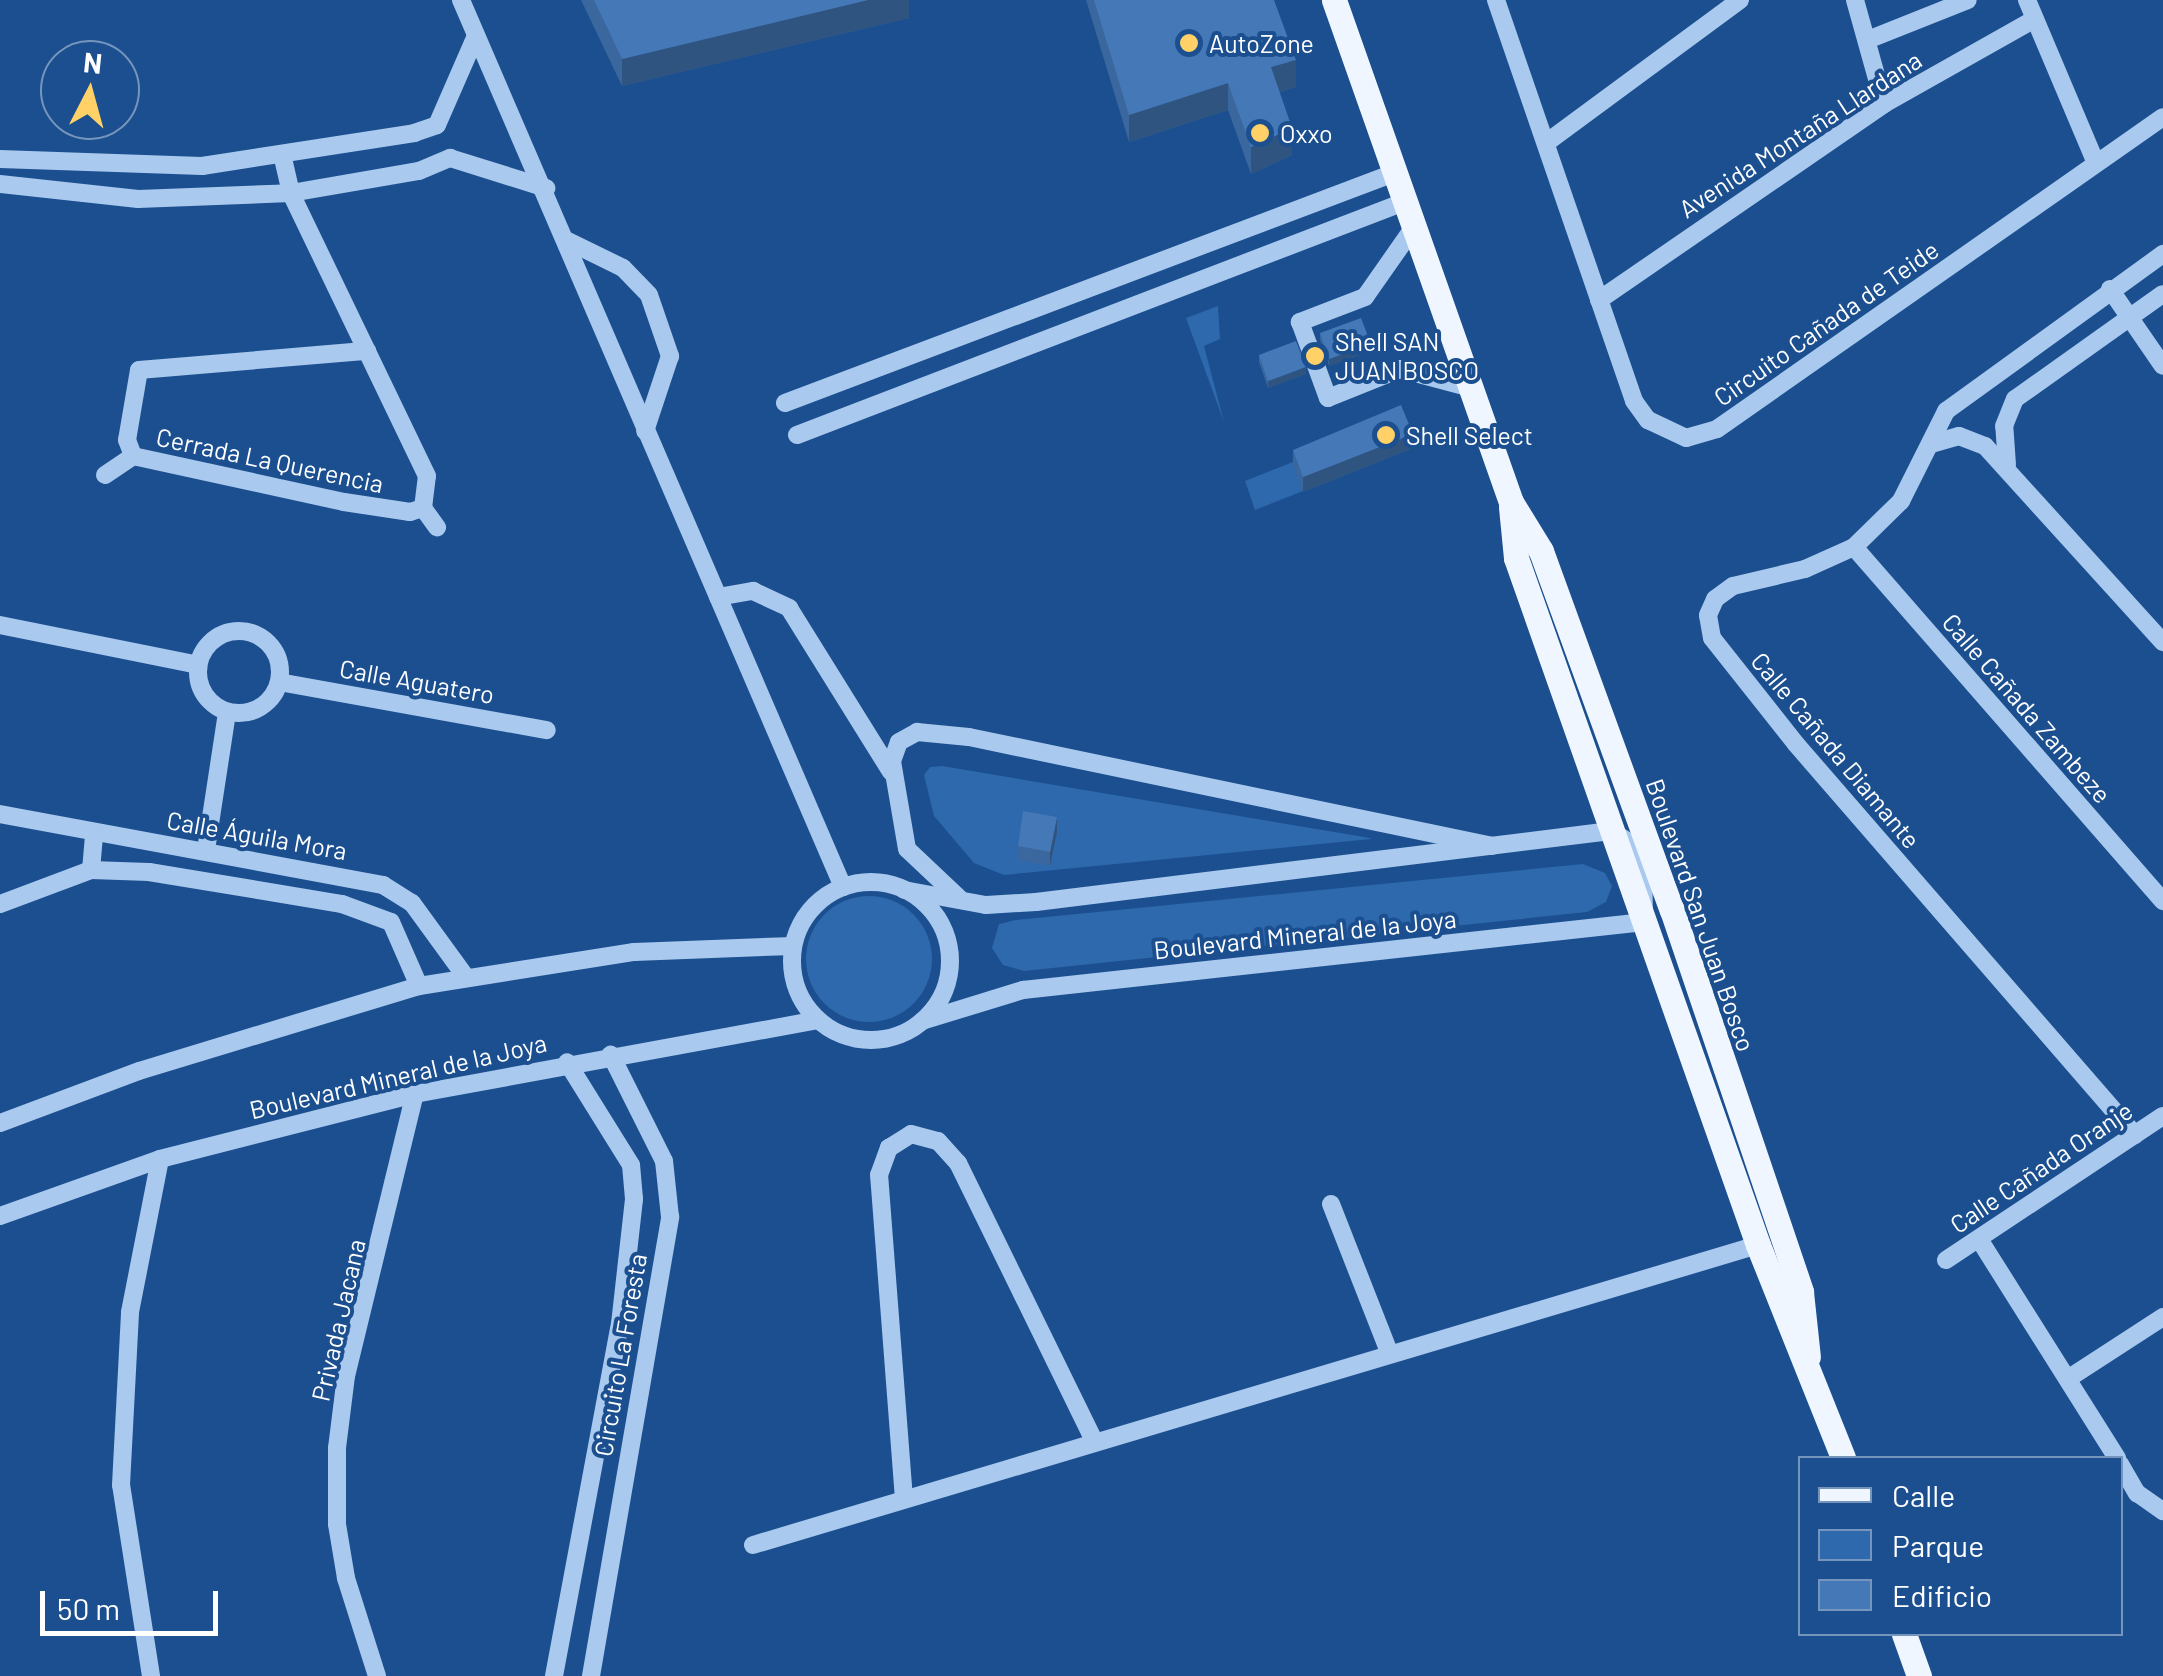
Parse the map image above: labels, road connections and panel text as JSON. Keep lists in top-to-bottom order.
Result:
{
  "streets": {
    "main road": ["Boulevard San Juan Bosco"],
    "street": [
      "Avenida Montaña Llardana",
      "Circuito Cañada de Teide",
      "Cerrada La Querencia",
      "Calle Aguatero",
      "Calle Cañada Zambeze",
      "Calle Cañada Diamante",
      "Calle Águila Mora",
      "Boulevard Mineral de la Joya",
      "Calle Cañada Oranje",
      "Privada Jacana",
      "Circuito La Foresta"
    ]
  },
  "crossings": [
    ["Avenida Montaña Llardana", "Circuito Cañada de Teide"],
    ["Calle Cañada Zambeze", "Calle Cañada Diamante"],
    ["Calle Cañada Diamante", "Calle Cañada Oranje"],
    ["Boulevard San Juan Bosco", "Boulevard Mineral de la Joya"],
    ["Boulevard Mineral de la Joya", "Privada Jacana"],
    ["Boulevard Mineral de la Joya", "Circuito La Foresta"]
  ],
  "places": [
    "AutoZone",
    "Oxxo",
    "Shell SAN JUAN BOSCO",
    "Shell Select"
  ],
  "legend": ["Calle", "Parque", "Edificio"],
  "scale_bar": "50 m",
  "north": "top"
}
